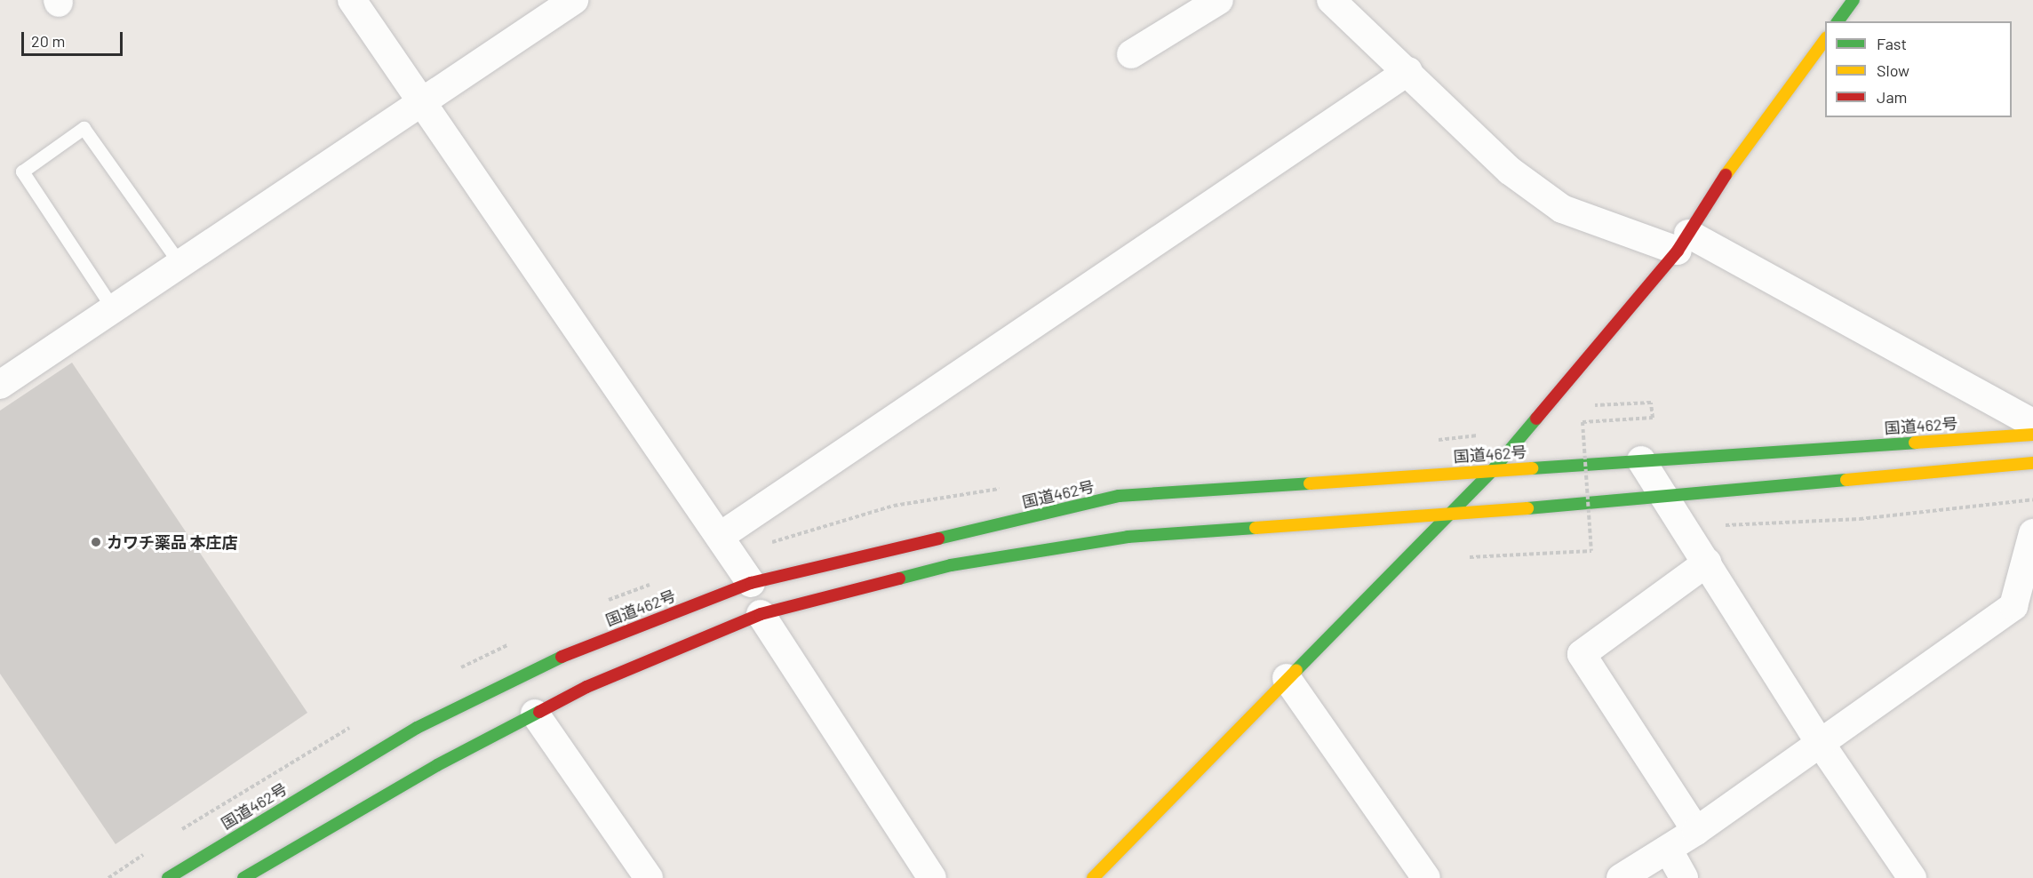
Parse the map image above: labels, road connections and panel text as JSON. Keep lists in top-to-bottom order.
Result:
{
  "streets": {
    "main road": ["国道462号"]
  },
  "places": ["カワチ薬品 本庄店"],
  "legend": ["Fast", "Slow", "Jam"],
  "scale_bar": "20 m"
}
